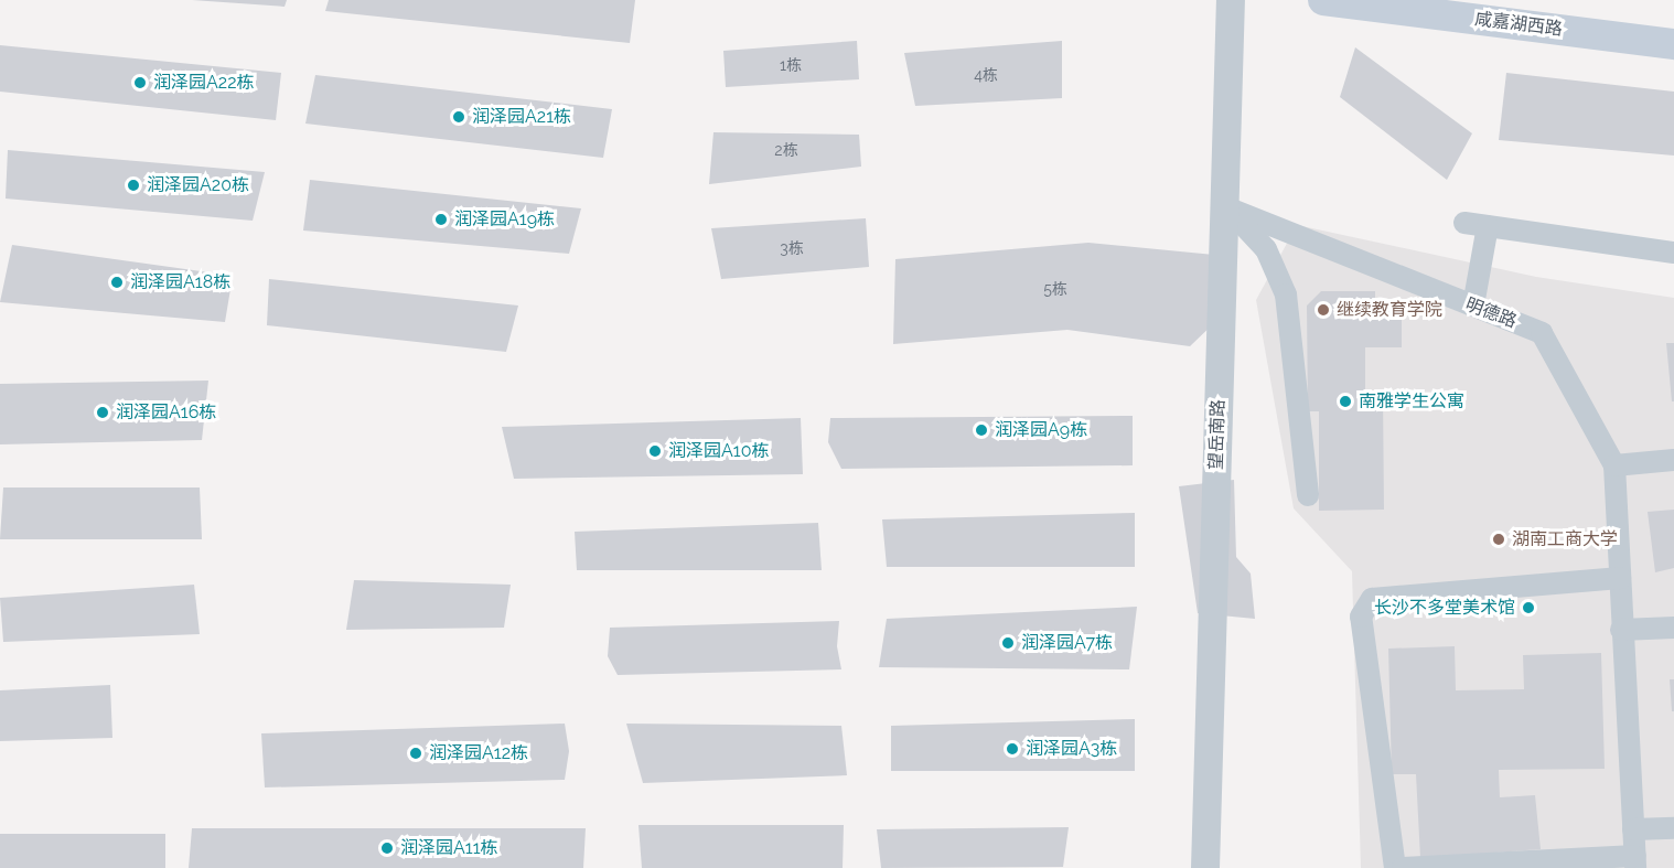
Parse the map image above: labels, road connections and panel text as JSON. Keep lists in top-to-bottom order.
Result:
{
  "streets": {
    "main road": ["咸嘉湖西路"],
    "street": ["明德路", "望岳南路"]
  },
  "crossings": [
    ["明德路", "望岳南路"]
  ],
  "places": [
    "润泽园A22栋",
    "润泽园A21栋",
    "润泽园A20栋",
    "润泽园A19栋",
    "润泽园A18栋",
    "继续教育学院",
    "南雅学生公寓",
    "润泽园A16栋",
    "润泽园A9栋",
    "润泽园A10栋",
    "湖南工商大学",
    "长沙不多堂美术馆",
    "润泽园A7栋",
    "润泽园A3栋",
    "润泽园A12栋",
    "润泽园A11栋"
  ],
  "house_numbers": [
    "1栋",
    "4栋",
    "2栋",
    "3栋",
    "5栋"
  ]
}
